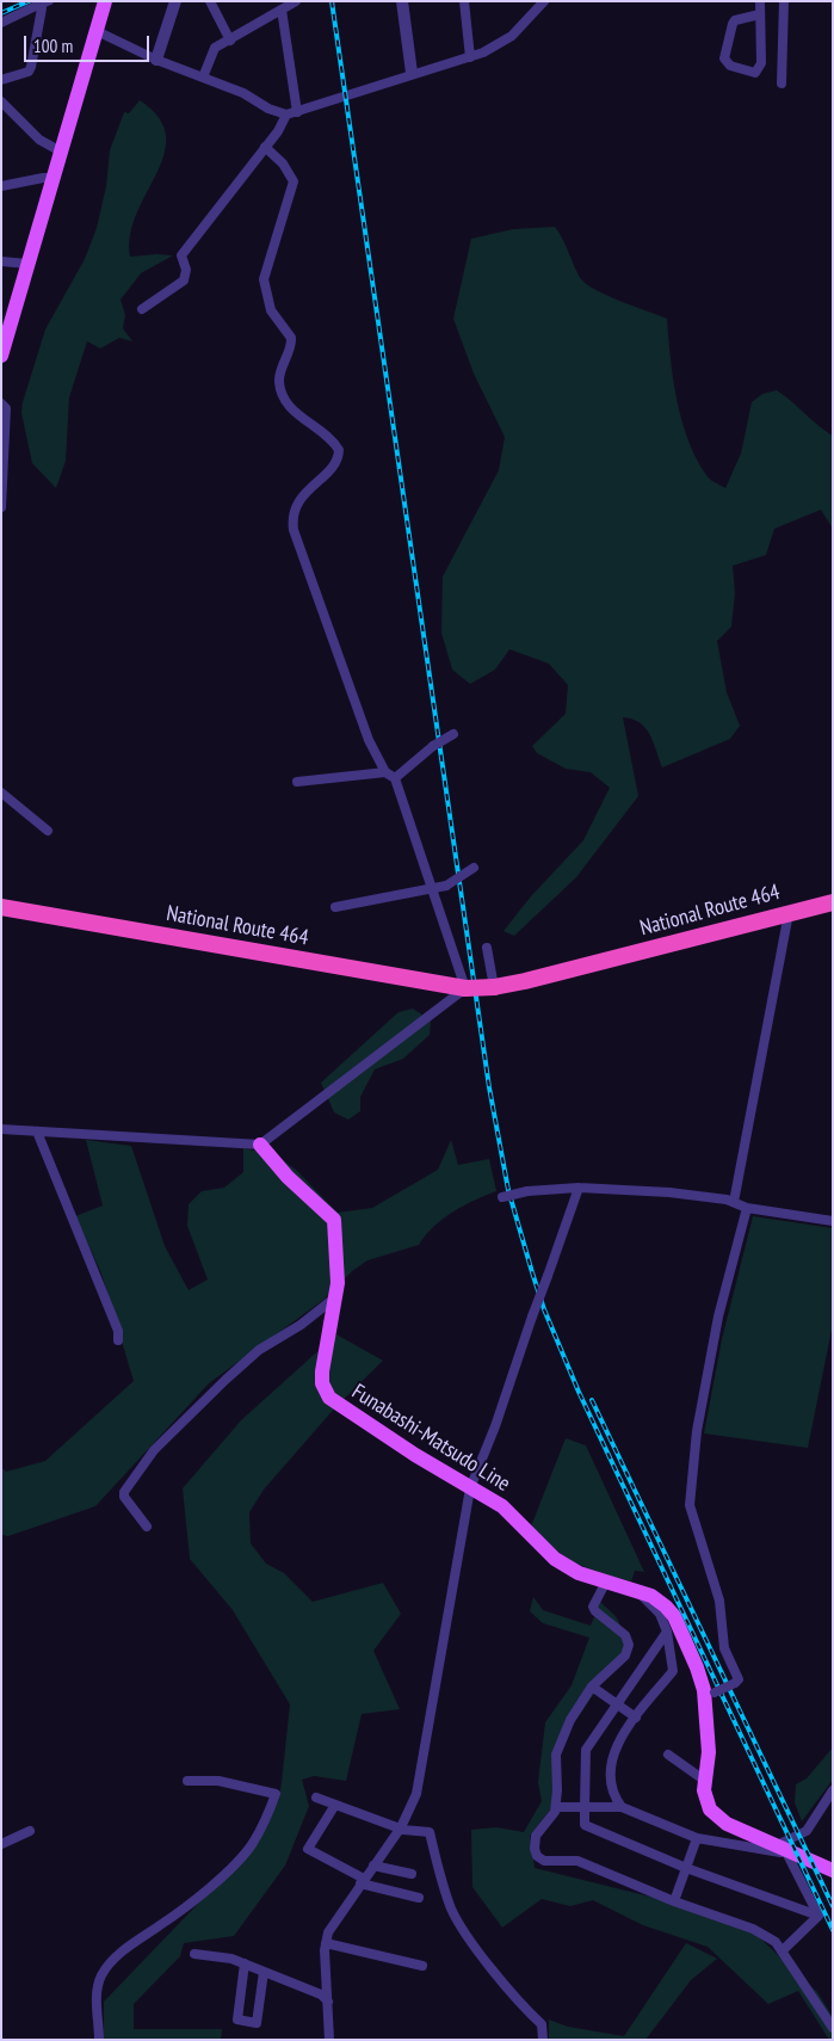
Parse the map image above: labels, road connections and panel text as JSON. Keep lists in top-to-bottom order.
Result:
{
  "streets": {
    "highway": ["National Route 464"],
    "main road": ["Funabashi-Matsudo Line"]
  },
  "scale_bar": "100 m"
}
